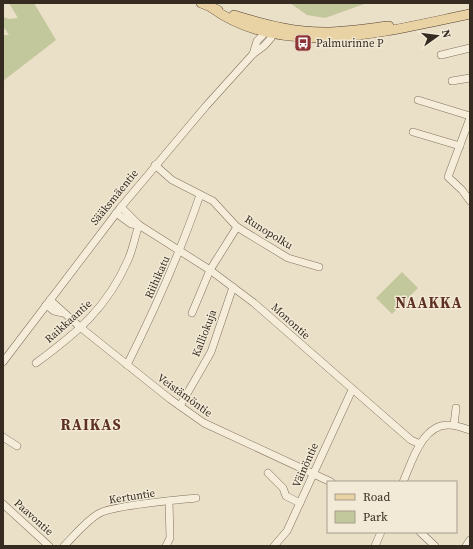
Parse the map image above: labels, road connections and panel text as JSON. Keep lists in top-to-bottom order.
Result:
{
  "streets": {
    "street": [
      "Sääksmäentie",
      "Runopolku",
      "Riihikatu",
      "Raikkaantie",
      "Monontie",
      "Kalliokuja",
      "Veistämöntie",
      "Väinöntie",
      "Kertuntie",
      "Paavontie"
    ]
  },
  "crossings": [
    ["Sääksmäentie", "Runopolku"],
    ["Sääksmäentie", "Monontie"],
    ["Sääksmäentie", "Veistämöntie"],
    ["Runopolku", "Riihikatu"],
    ["Riihikatu", "Monontie"],
    ["Riihikatu", "Veistämöntie"],
    ["Raikkaantie", "Monontie"],
    ["Raikkaantie", "Veistämöntie"],
    ["Monontie", "Kalliokuja"],
    ["Monontie", "Väinöntie"],
    ["Kalliokuja", "Veistämöntie"],
    ["Veistämöntie", "Väinöntie"]
  ],
  "districts": ["NAAKKA", "RAIKAS"],
  "places": {
    "bus stop": ["Palmurinne P"]
  },
  "legend": ["Road", "Park"],
  "north": "right"
}
